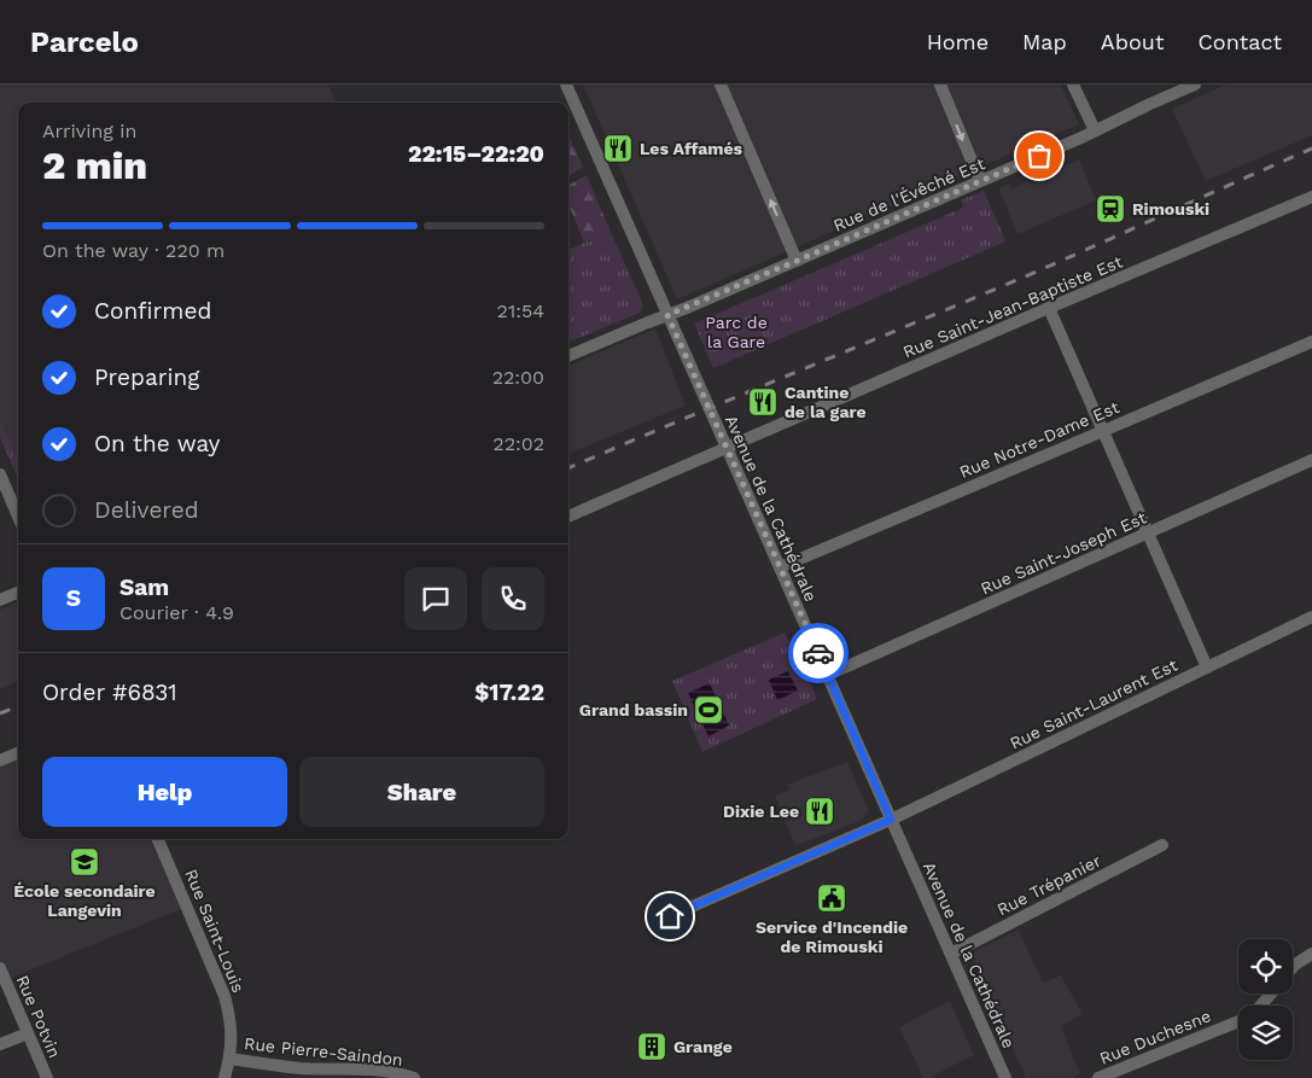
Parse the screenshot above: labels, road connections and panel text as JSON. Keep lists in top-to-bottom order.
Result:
{
  "streets": {
    "street": [
      "Rue de l'Évêché Est",
      "Rue Saint-Jean-Baptiste Est",
      "Rue Notre-Dame Est",
      "Avenue de la Cathédrale",
      "Rue Saint-Joseph Est",
      "Rue Saint-Laurent Est",
      "Rue Trépanier",
      "Rue Saint-Louis",
      "Rue Potvin",
      "Rue Duchesne",
      "Rue Pierre-Saindon"
    ]
  },
  "crossings": [
    ["Rue de l'Évêché Est", "Avenue de la Cathédrale"],
    ["Rue Saint-Jean-Baptiste Est", "Avenue de la Cathédrale"],
    ["Rue Notre-Dame Est", "Avenue de la Cathédrale"],
    ["Avenue de la Cathédrale", "Rue Saint-Joseph Est"],
    ["Avenue de la Cathédrale", "Rue Saint-Laurent Est"],
    ["Avenue de la Cathédrale", "Rue Trépanier"],
    ["Rue Saint-Louis", "Rue Pierre-Saindon"]
  ],
  "parks": ["Parc de la Gare"],
  "places": {
    "restaurant": ["Les Affamés", "Cantine de la gare", "Dixie Lee"],
    "station": ["Rimouski"],
    "sports": ["Grand bassin"],
    "school or university": ["École secondaire Langevin"],
    "public building": ["Service d'Incendie de Rimouski"],
    "building": ["Grange"]
  },
  "page": {
    "header": "Parcelo",
    "nav": [
      "Home",
      "Map",
      "About",
      "Contact"
    ],
    "heading": ["2 min", "Arriving in", "22:15–22:20"],
    "panel": [
      "Sam",
      "Courier · 4.9",
      "Order #6831",
      "$17.22"
    ],
    "bar": "On the way · 220 m",
    "list": [
      ["Confirmed", "21:54"],
      ["Preparing", "22:00"],
      ["On the way", "22:02"],
      "Delivered"
    ],
    "round": "S",
    "buttons": ["Help", "Share"]
  }
}
